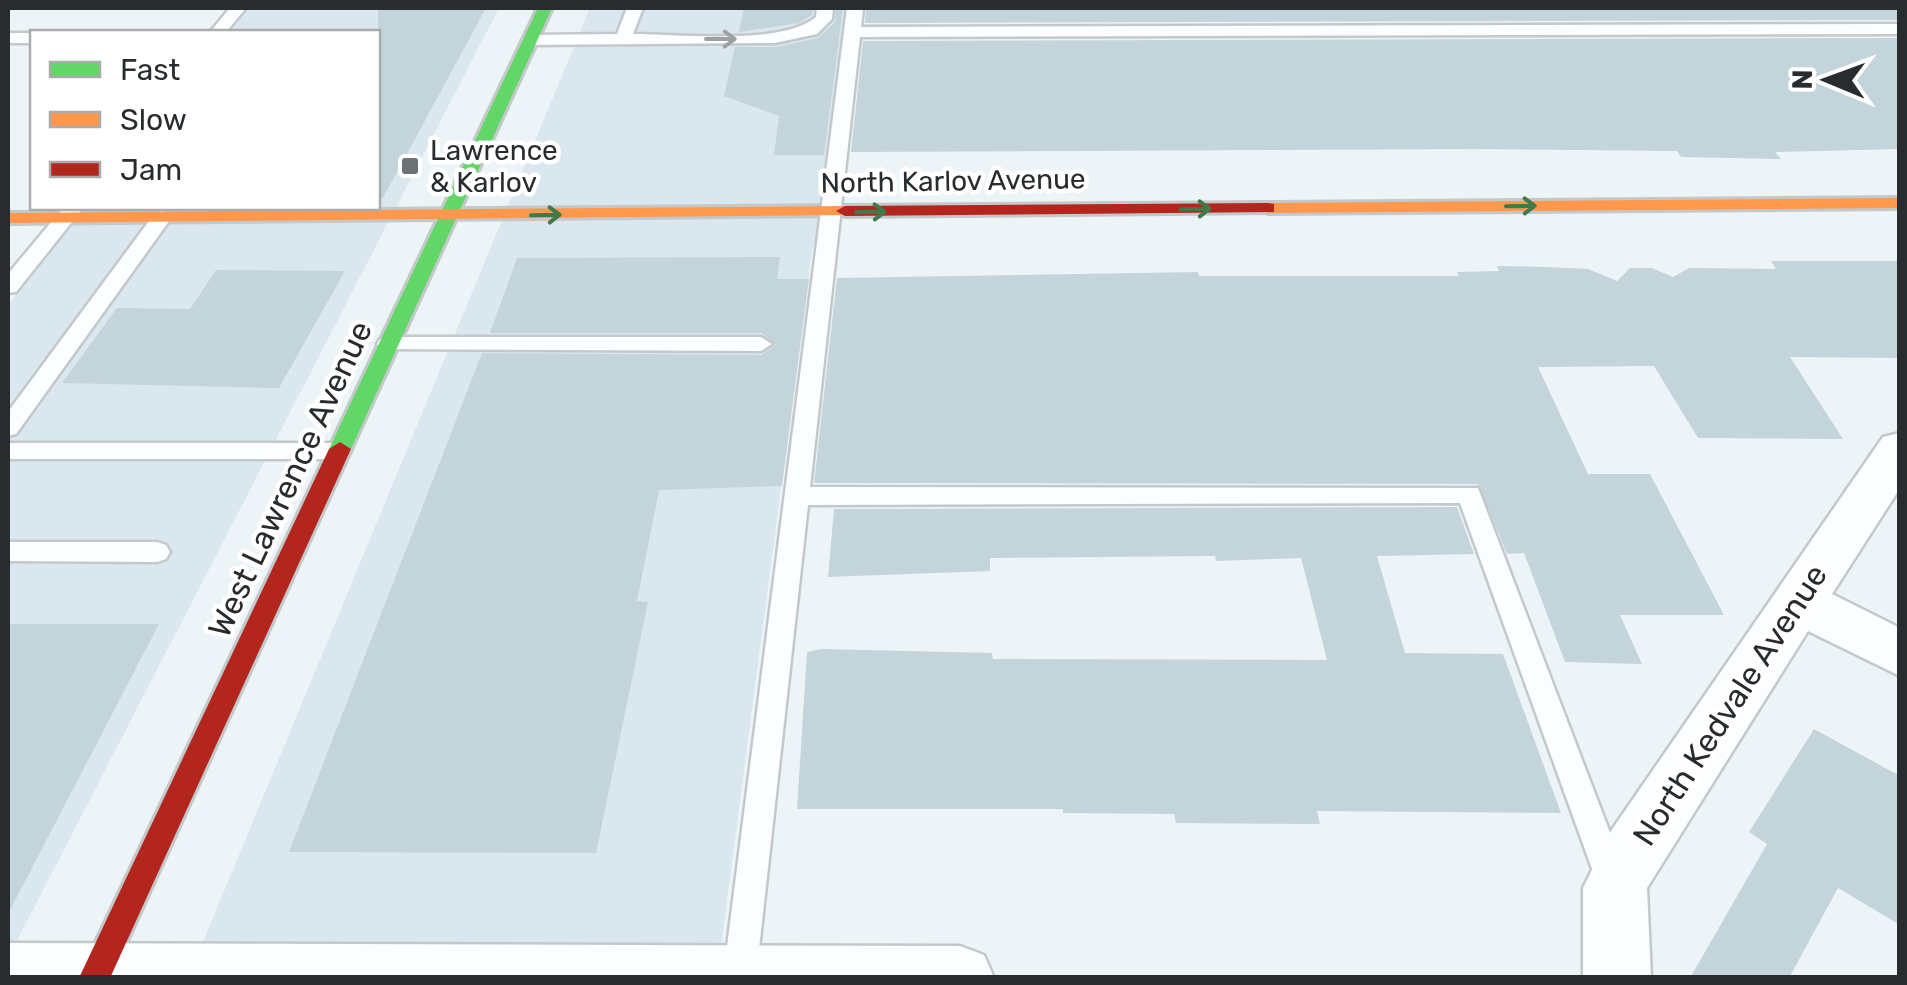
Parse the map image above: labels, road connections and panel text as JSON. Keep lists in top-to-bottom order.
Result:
{
  "streets": {
    "street": ["North Karlov Avenue", "West Lawrence Avenue", "North Kedvale Avenue"]
  },
  "crossings": [
    ["North Karlov Avenue", "West Lawrence Avenue"]
  ],
  "one_way": ["North Karlov Avenue"],
  "places": {
    "transit": ["Lawrence & Karlov"]
  },
  "legend": ["Fast", "Slow", "Jam"],
  "north": "left"
}
